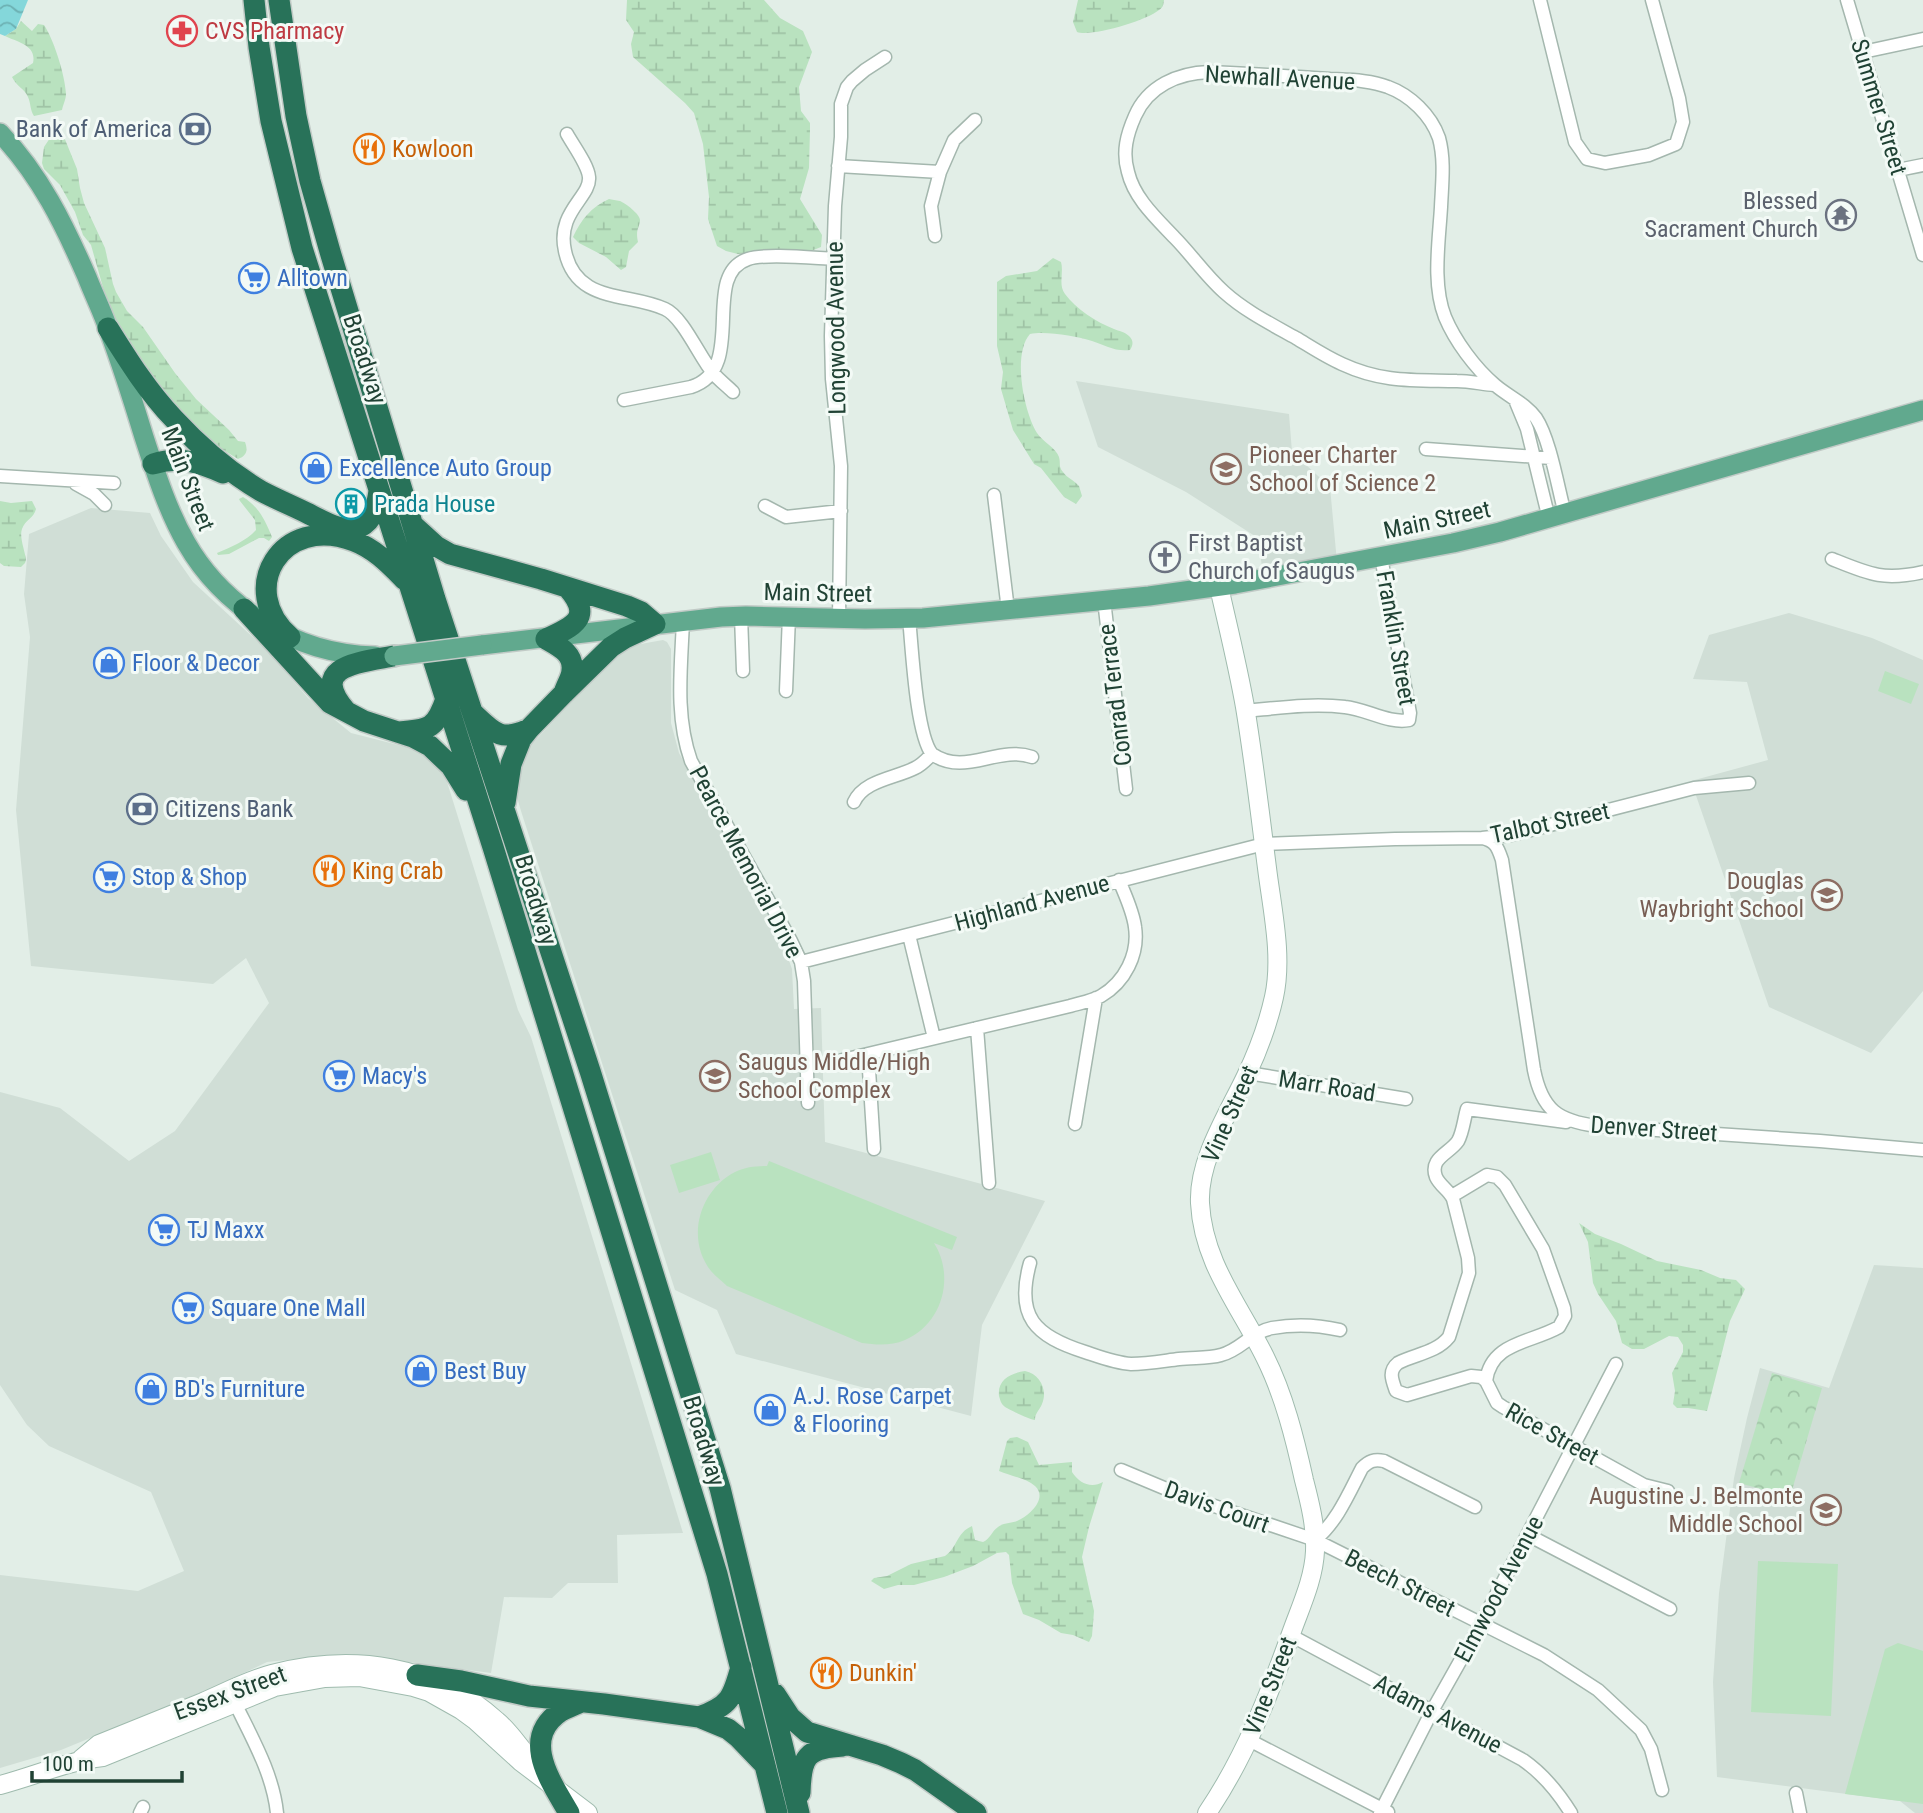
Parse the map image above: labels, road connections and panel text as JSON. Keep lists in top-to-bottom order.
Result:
{
  "streets": {
    "highway": ["Broadway"],
    "main road": ["Main Street"],
    "street": [
      "Newhall Avenue",
      "Summer Street",
      "Longwood Avenue",
      "Franklin Street",
      "Conrad Terrace",
      "Talbot Street",
      "Pearce Memorial Drive",
      "Highland Avenue",
      "Marr Road",
      "Vine Street",
      "Denver Street",
      "Rice Street",
      "Davis Court",
      "Beech Street",
      "Elmwood Avenue",
      "Essex Street",
      "Adams Avenue"
    ]
  },
  "crossings": [
    ["Newhall Avenue", "Main Street"],
    ["Longwood Avenue", "Main Street"],
    ["Main Street", "Franklin Street"],
    ["Main Street", "Conrad Terrace"],
    ["Main Street", "Pearce Memorial Drive"],
    ["Main Street", "Vine Street"],
    ["Franklin Street", "Vine Street"],
    ["Talbot Street", "Highland Avenue"],
    ["Talbot Street", "Vine Street"],
    ["Talbot Street", "Denver Street"],
    ["Pearce Memorial Drive", "Highland Avenue"],
    ["Highland Avenue", "Vine Street"],
    ["Marr Road", "Vine Street"],
    ["Vine Street", "Davis Court"],
    ["Vine Street", "Beech Street"],
    ["Vine Street", "Adams Avenue"],
    ["Rice Street", "Elmwood Avenue"],
    ["Davis Court", "Beech Street"],
    ["Beech Street", "Elmwood Avenue"],
    ["Elmwood Avenue", "Adams Avenue"]
  ],
  "places": {
    "pharmacy": ["CVS Pharmacy"],
    "bank": ["Bank of America", "Citizens Bank"],
    "restaurant": ["Kowloon", "King Crab", "Dunkin'"],
    "temple": ["Blessed Sacrament Church"],
    "supermarket": [
      "Alltown",
      "Stop & Shop",
      "Macy's",
      "TJ Maxx",
      "Square One Mall"
    ],
    "shop": [
      "Excellence Auto Group",
      "Floor & Decor",
      "Best Buy",
      "BD's Furniture",
      "A.J. Rose Carpet & Flooring"
    ],
    "school or university": [
      "Pioneer Charter School of Science 2",
      "Douglas Waybright School",
      "Saugus Middle/High School Complex",
      "Augustine J. Belmonte Middle School"
    ],
    "building": ["Prada House"],
    "church": ["First Baptist Church of Saugus"]
  },
  "scale_bar": "100 m"
}
